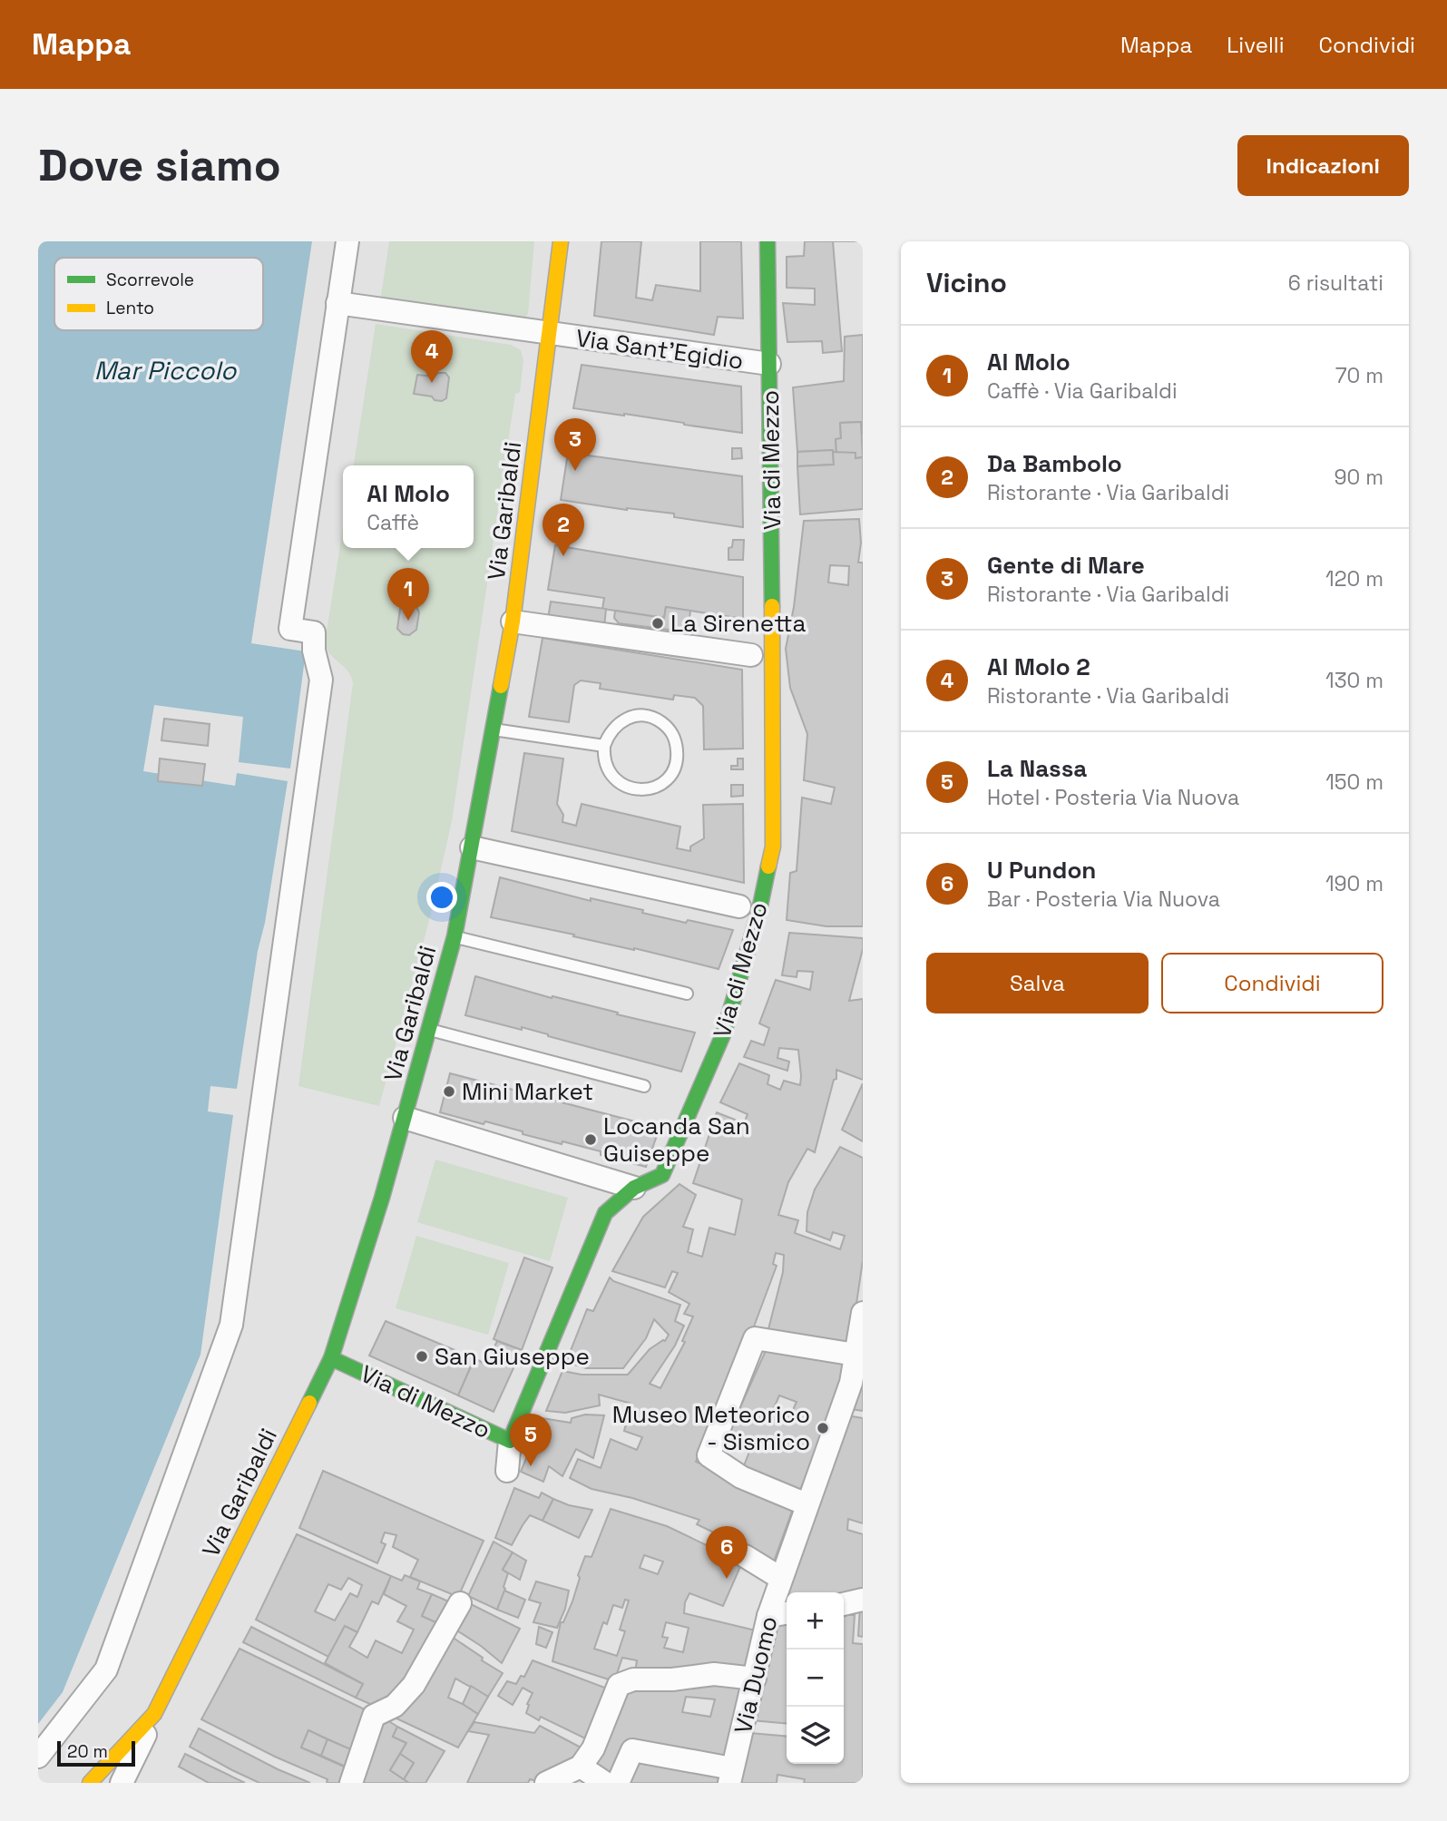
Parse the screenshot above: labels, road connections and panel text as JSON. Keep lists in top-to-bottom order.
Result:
{
  "streets": {
    "main road": ["Via di Mezzo", "Via Garibaldi"],
    "street": ["Via Sant'Egidio", "Via Duomo"]
  },
  "crossings": [
    ["Via Sant'Egidio", "Via di Mezzo"],
    ["Via Sant'Egidio", "Via Garibaldi"],
    ["Via di Mezzo", "Via Garibaldi"]
  ],
  "water": ["Mar Piccolo"],
  "places": [
    "La Sirenetta",
    "Mini Market",
    "Locanda San Guiseppe",
    "San Giuseppe",
    "Museo Meteorico - Sismico"
  ],
  "legend": ["Scorrevole", "Lento"],
  "scale_bar": "20 m",
  "page": {
    "header": "Mappa",
    "nav": ["Mappa", "Livelli", "Condividi"],
    "buttons": [
      "Indicazioni",
      ["Salva", "Condividi"]
    ],
    "title": "Dove siamo",
    "heading": ["Vicino", "6 risultati"],
    "list": [
      {
        "mark": "1",
        "name": "Al Molo",
        "note": "Caffè · Via Garibaldi",
        "value": "70 m"
      },
      {
        "mark": "2",
        "name": "Da Bambolo",
        "note": "Ristorante · Via Garibaldi",
        "value": "90 m"
      },
      {
        "mark": "3",
        "name": "Gente di Mare",
        "note": "Ristorante · Via Garibaldi",
        "value": "120 m"
      },
      {
        "mark": "4",
        "name": "Al Molo 2",
        "note": "Ristorante · Via Garibaldi",
        "value": "130 m"
      },
      {
        "mark": "5",
        "name": "La Nassa",
        "note": "Hotel · Posteria Via Nuova",
        "value": "150 m"
      },
      {
        "mark": "6",
        "name": "U Pundon",
        "note": "Bar · Posteria Via Nuova",
        "value": "190 m"
      }
    ],
    "pins": [
      "4",
      "3",
      "2",
      "1",
      "5",
      "6"
    ],
    "popup": ["Al Molo", "Caffè"],
    "map_buttons": ["+", "−"],
    "scale": "20 m"
  }
}
